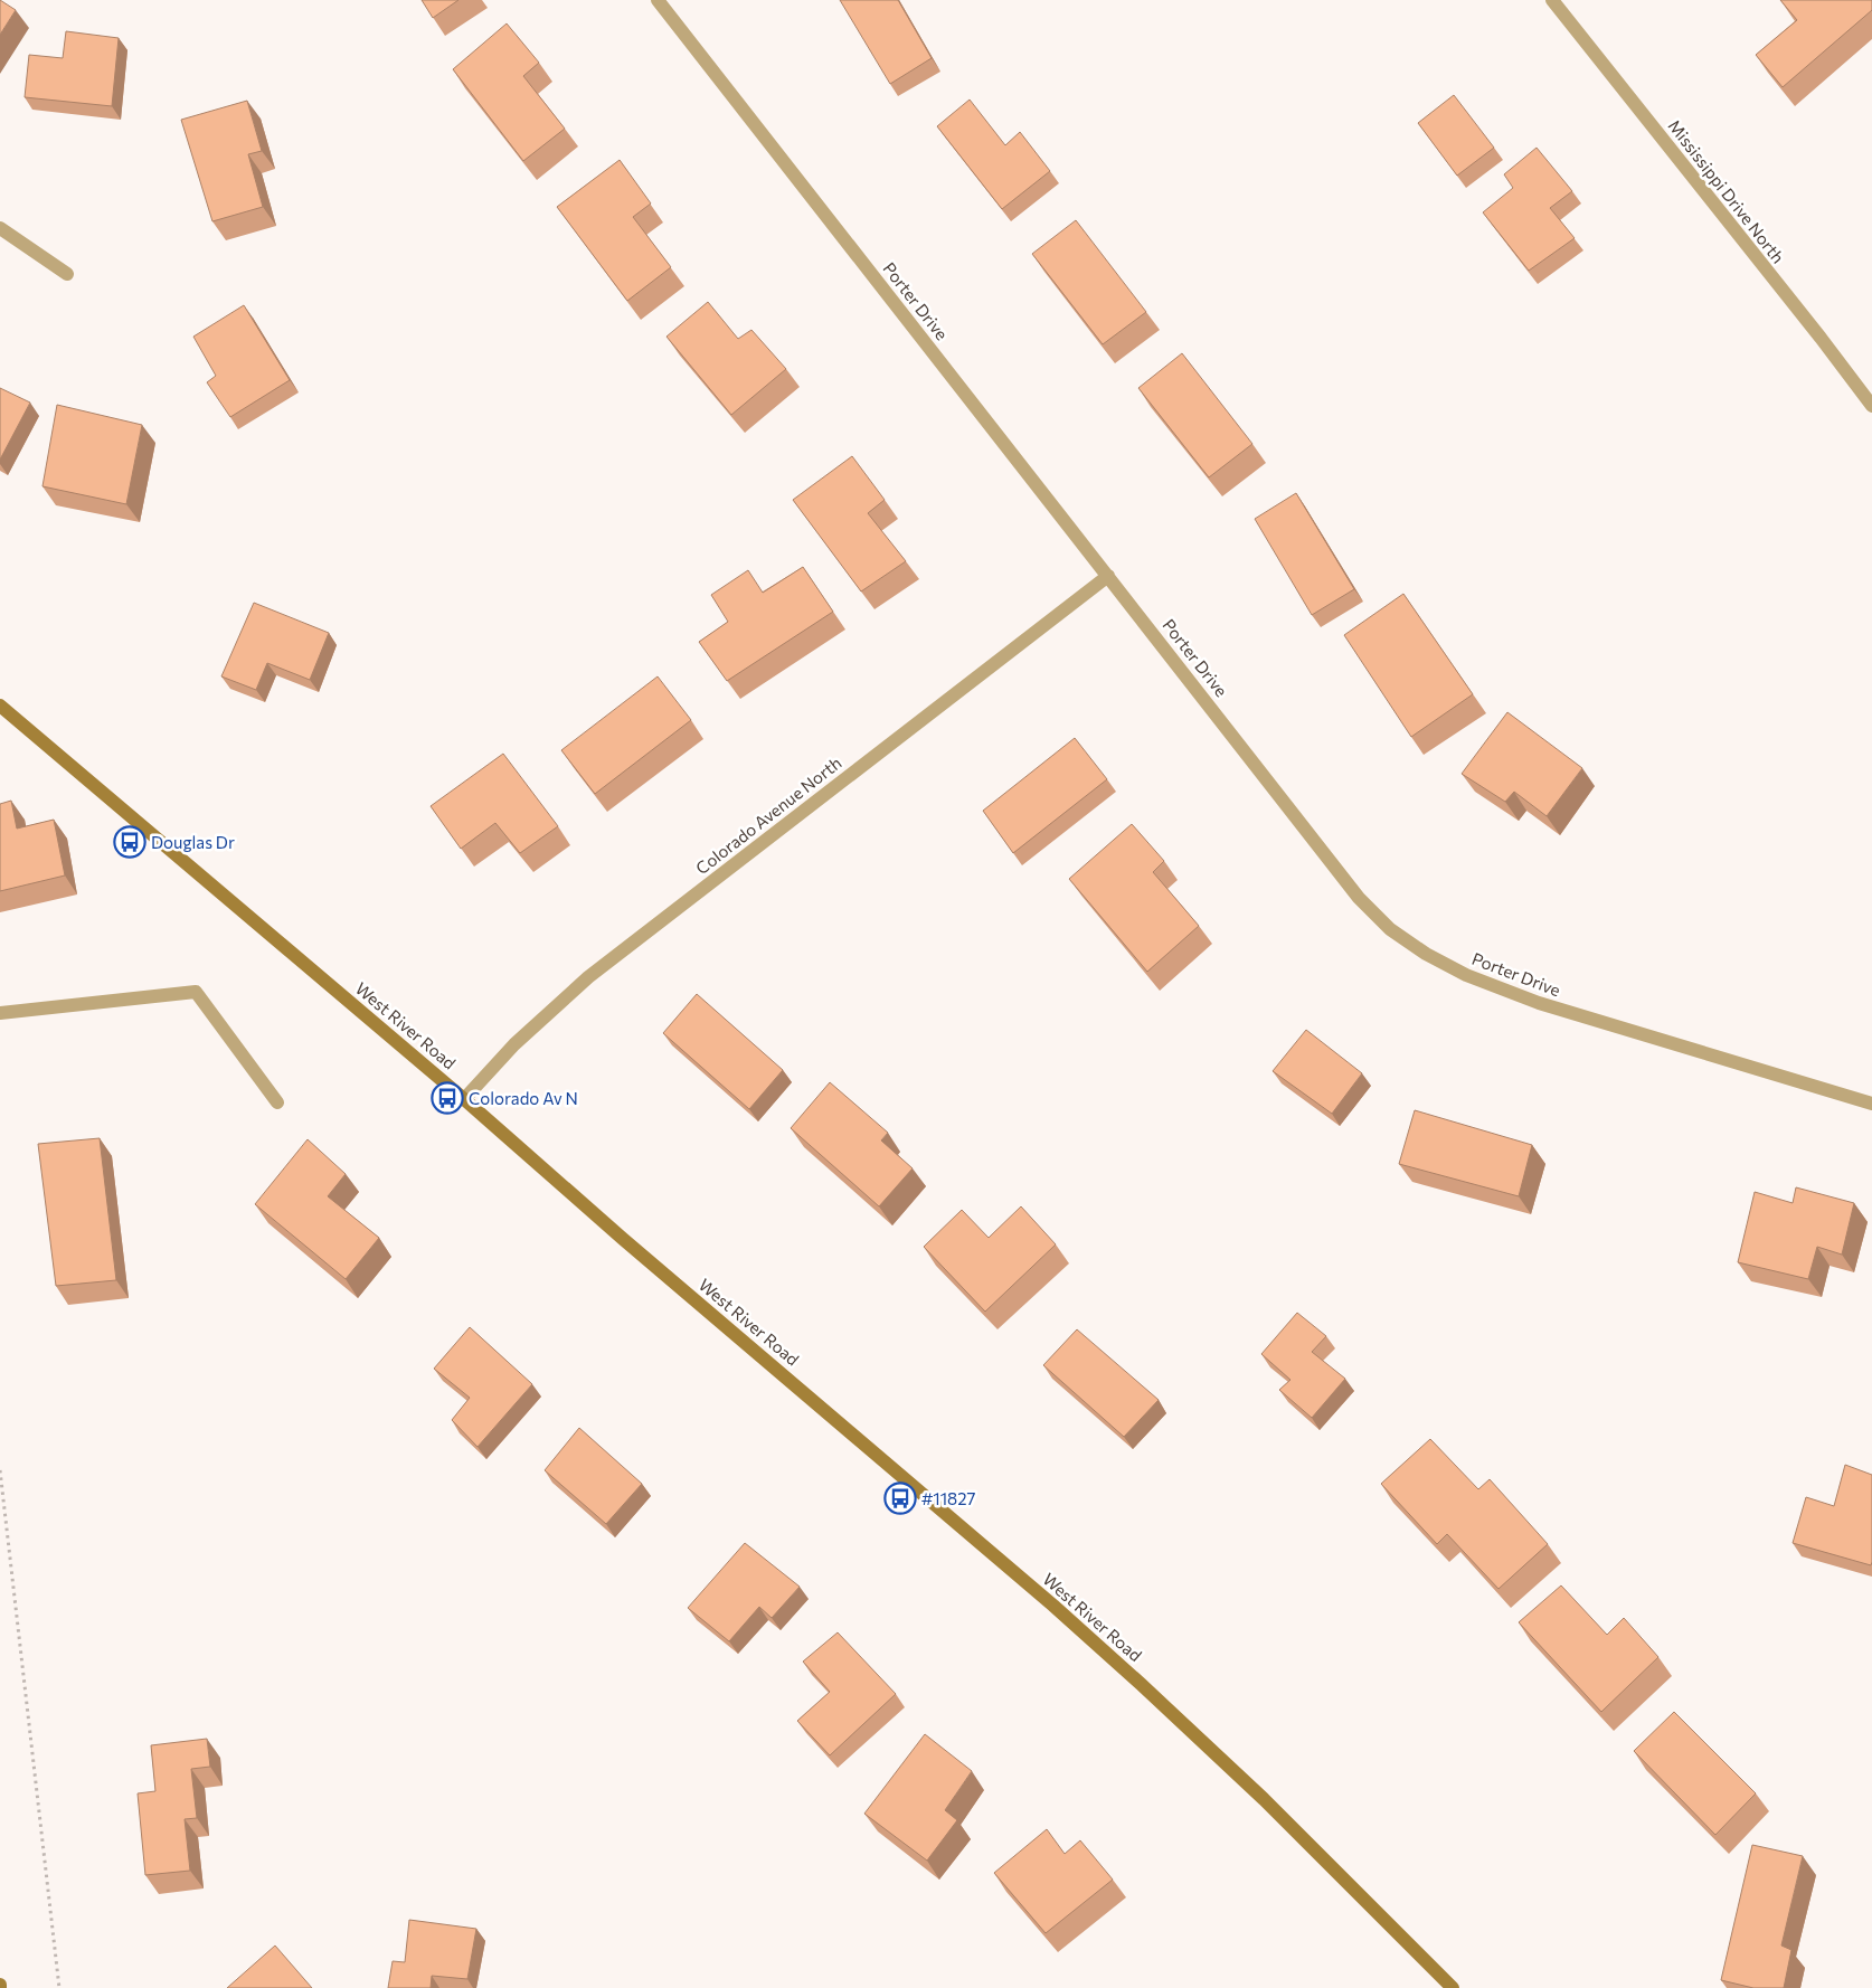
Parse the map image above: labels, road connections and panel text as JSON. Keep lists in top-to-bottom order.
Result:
{
  "streets": {
    "main road": ["West River Road"],
    "street": ["Mississippi Drive North", "Porter Drive", "Colorado Avenue North"]
  },
  "crossings": [
    ["Porter Drive", "Colorado Avenue North"],
    ["Colorado Avenue North", "West River Road"]
  ],
  "places": {
    "bus stop": ["Douglas Dr", "Colorado Av N", "#11827"]
  }
}
